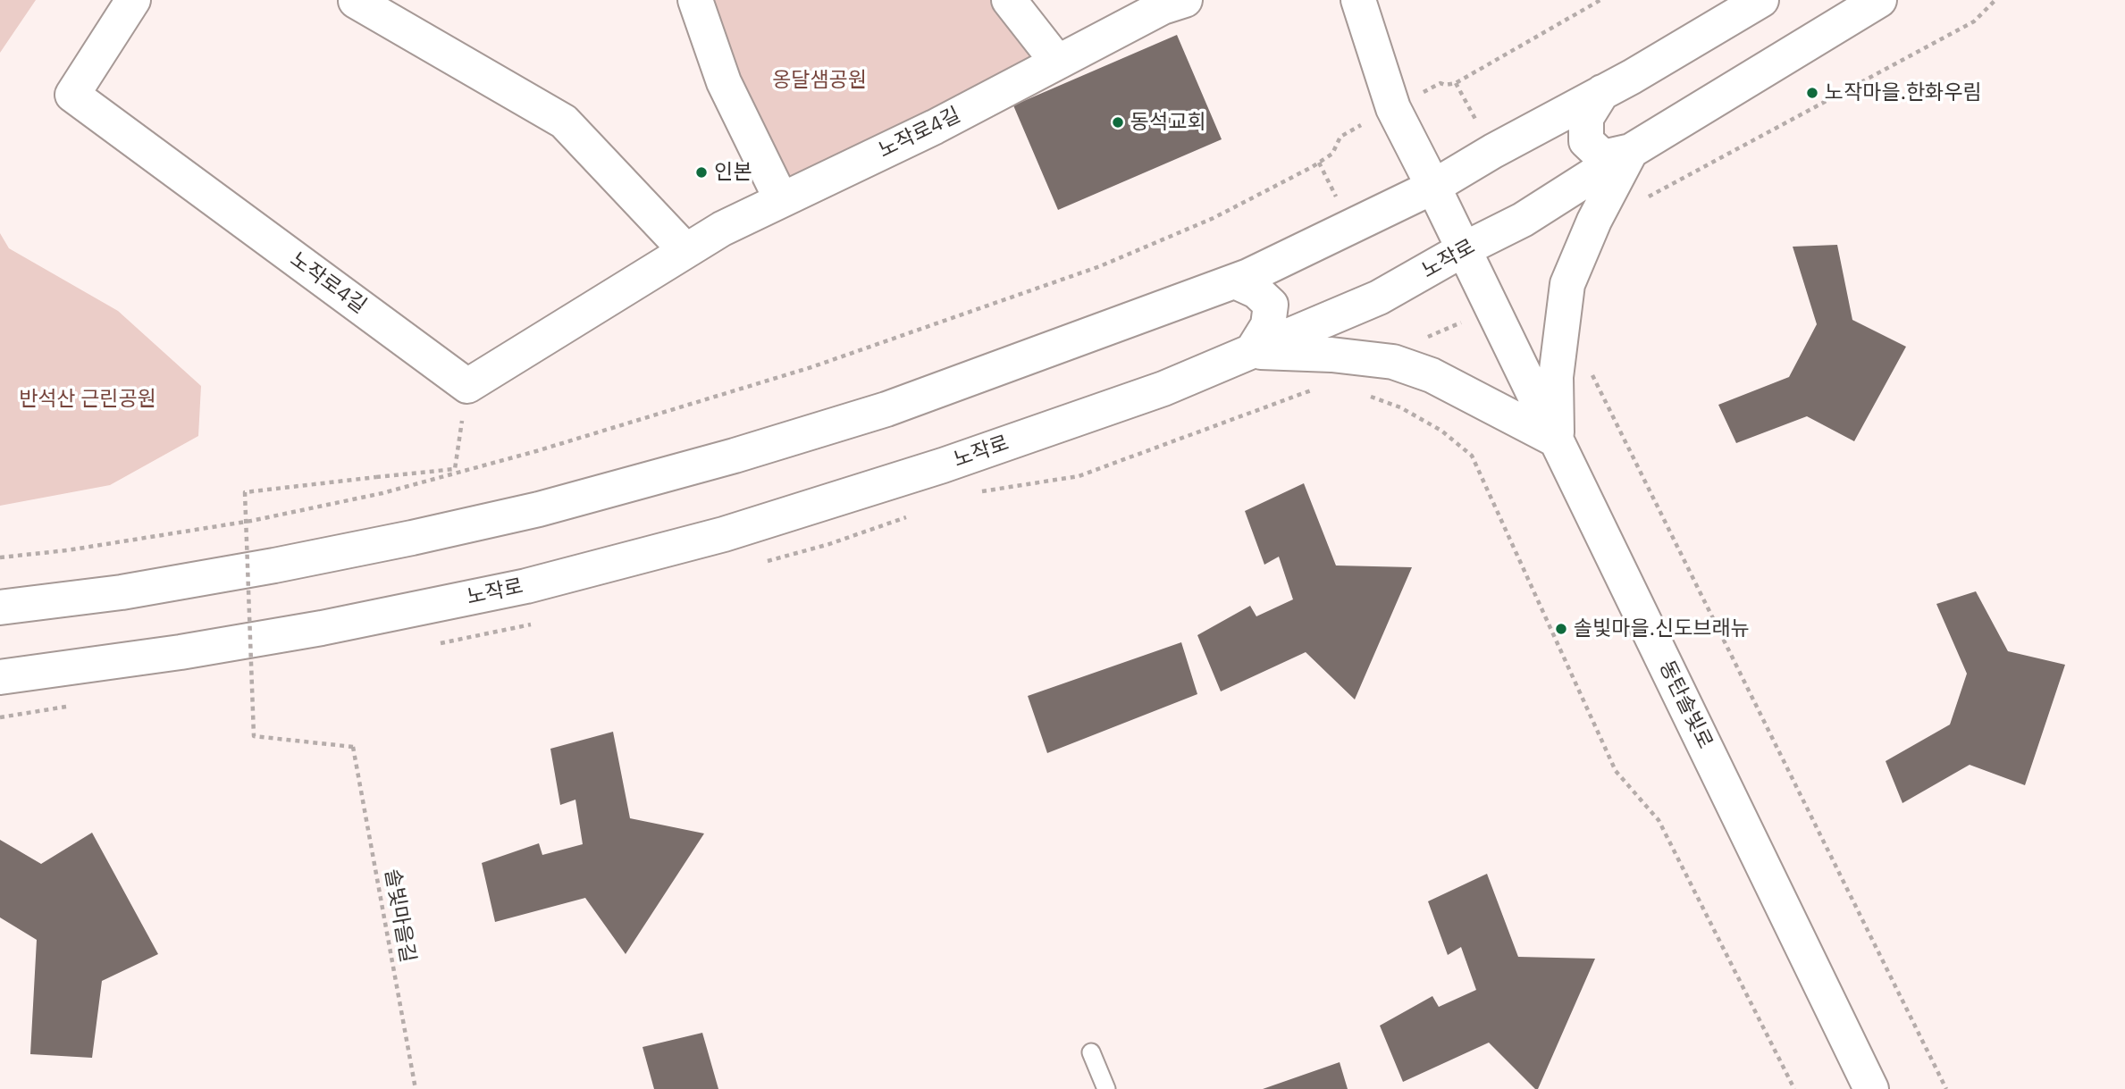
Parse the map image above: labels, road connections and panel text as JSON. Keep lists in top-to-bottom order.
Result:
{
  "streets": {
    "street": ["노작로4길", "노작로", "동탄솔빛로"],
    "path": ["솔빛마을길"]
  },
  "crossings": [
    ["노작로4길", "솔빛마을길"],
    ["노작로", "동탄솔빛로"]
  ],
  "parks": ["옹달샘공원", "반석산 근린공원"],
  "places": [
    "노작마을.한화우림",
    "동석교회",
    "인본",
    "솔빛마을.신도브래뉴"
  ]
}
